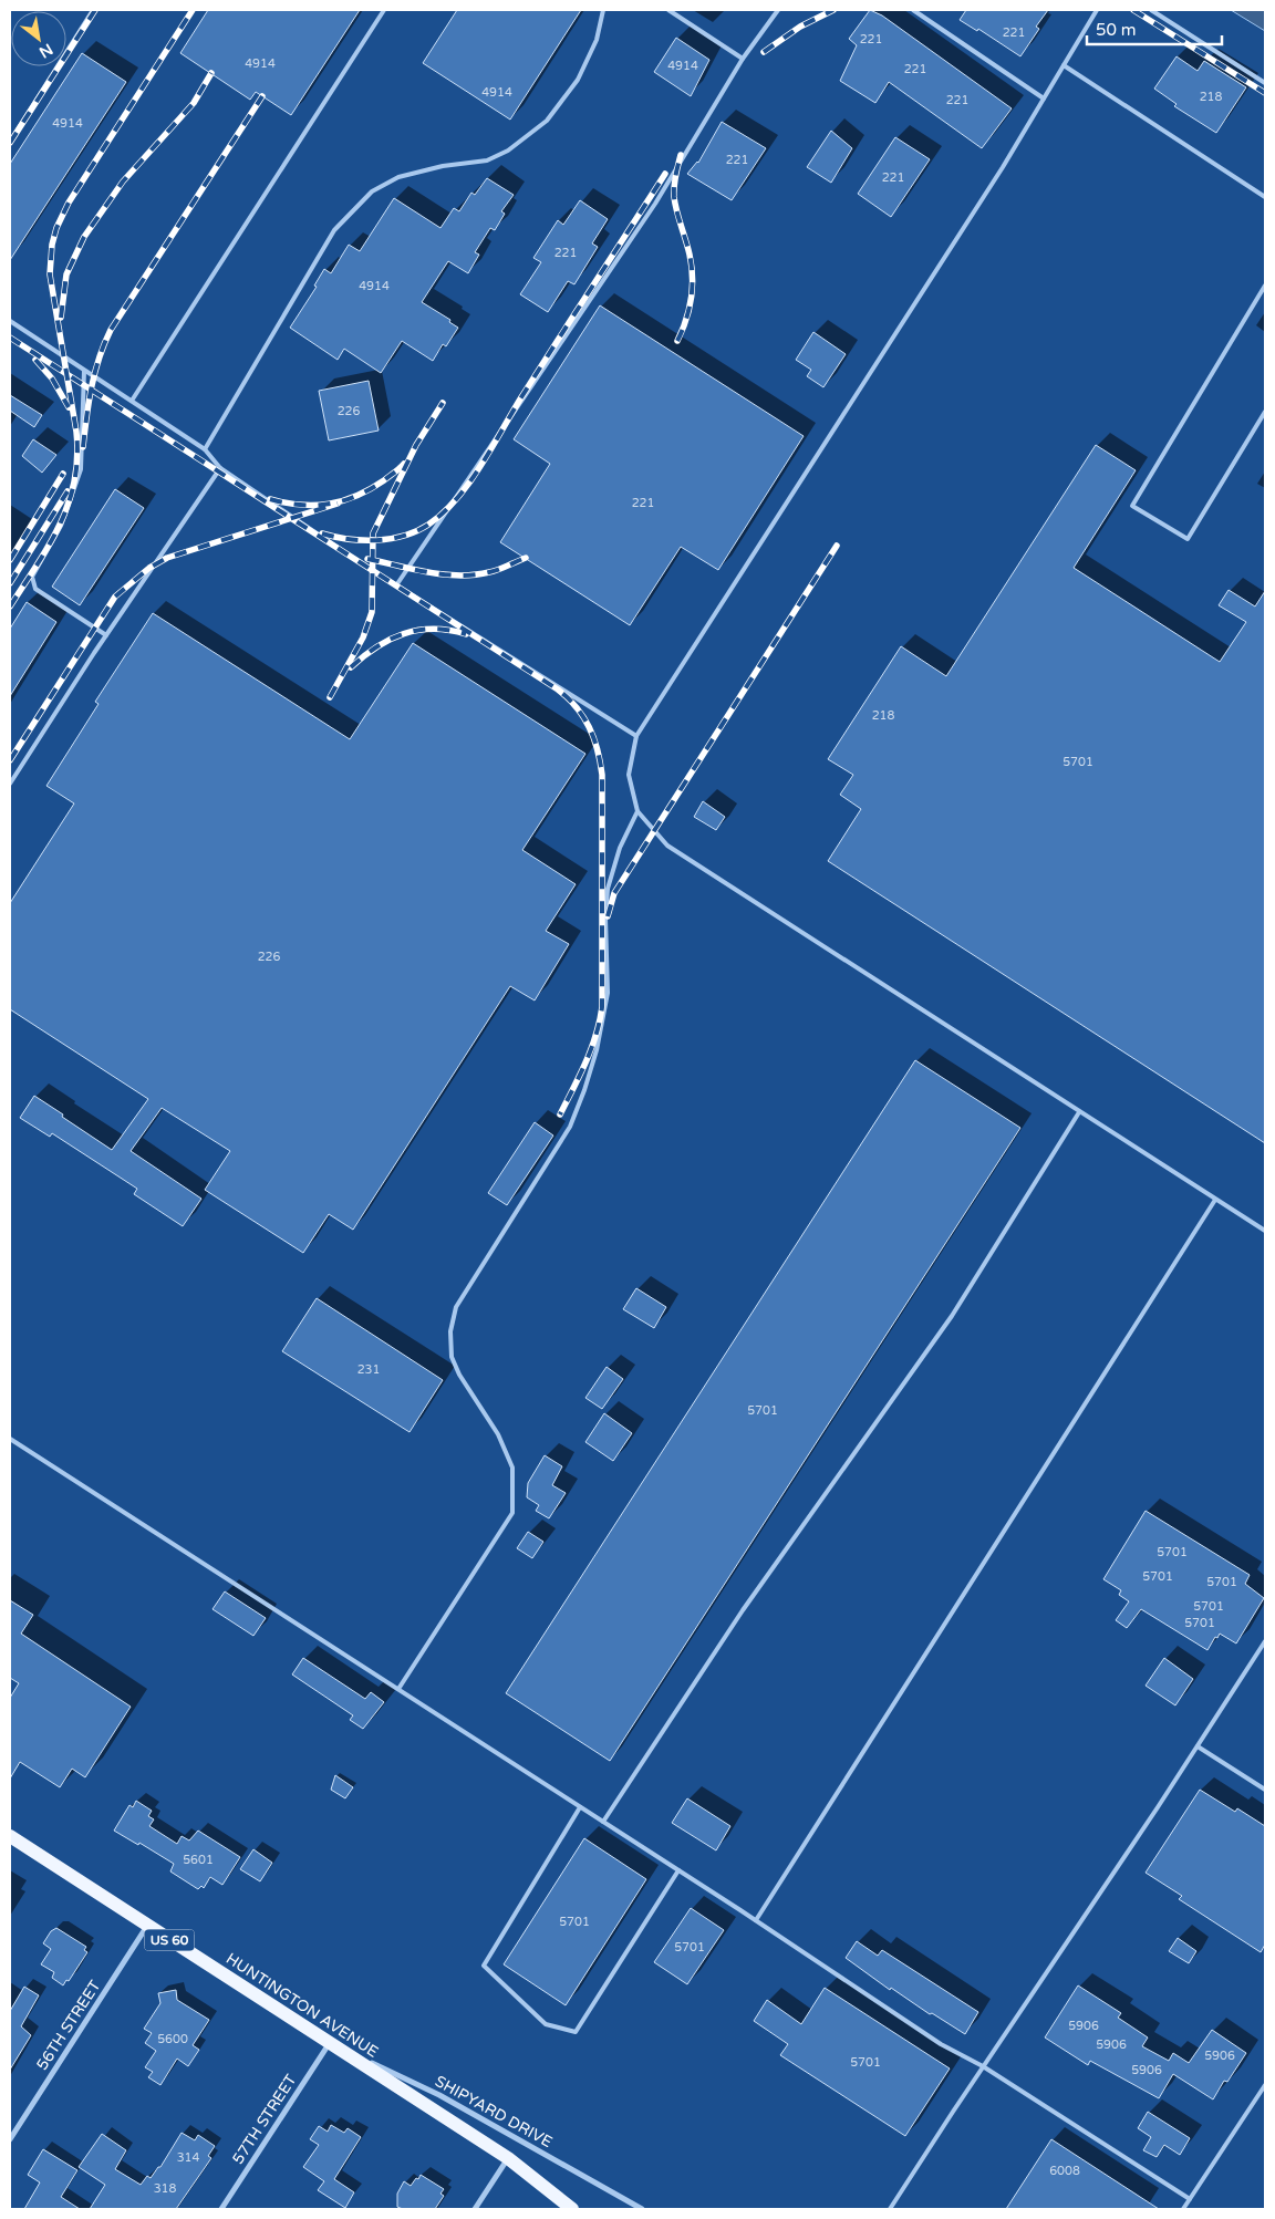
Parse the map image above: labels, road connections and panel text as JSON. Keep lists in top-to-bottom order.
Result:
{
  "streets": {
    "main road": ["US 60", "HUNTINGTON AVENUE"],
    "street": ["56TH STREET", "SHIPYARD DRIVE", "57TH STREET"]
  },
  "crossings": [
    ["HUNTINGTON AVENUE", "56TH STREET"],
    ["HUNTINGTON AVENUE", "SHIPYARD DRIVE"],
    ["HUNTINGTON AVENUE", "57TH STREET"],
    ["SHIPYARD DRIVE", "57TH STREET"]
  ],
  "house_numbers": [
    "221",
    "221",
    "4914",
    "4914",
    "221",
    "4914",
    "218",
    "221",
    "4914",
    "221",
    "221",
    "221",
    "4914",
    "226",
    "221",
    "218",
    "5701",
    "226",
    "231",
    "5701",
    "5701",
    "5701",
    "5701",
    "5701",
    "5701",
    "5601",
    "5701",
    "5701",
    "5906",
    "5600",
    "5906",
    "5906",
    "5701",
    "5906",
    "314",
    "6008",
    "318"
  ],
  "scale_bar": "50 m",
  "north": "bottom right"
}
